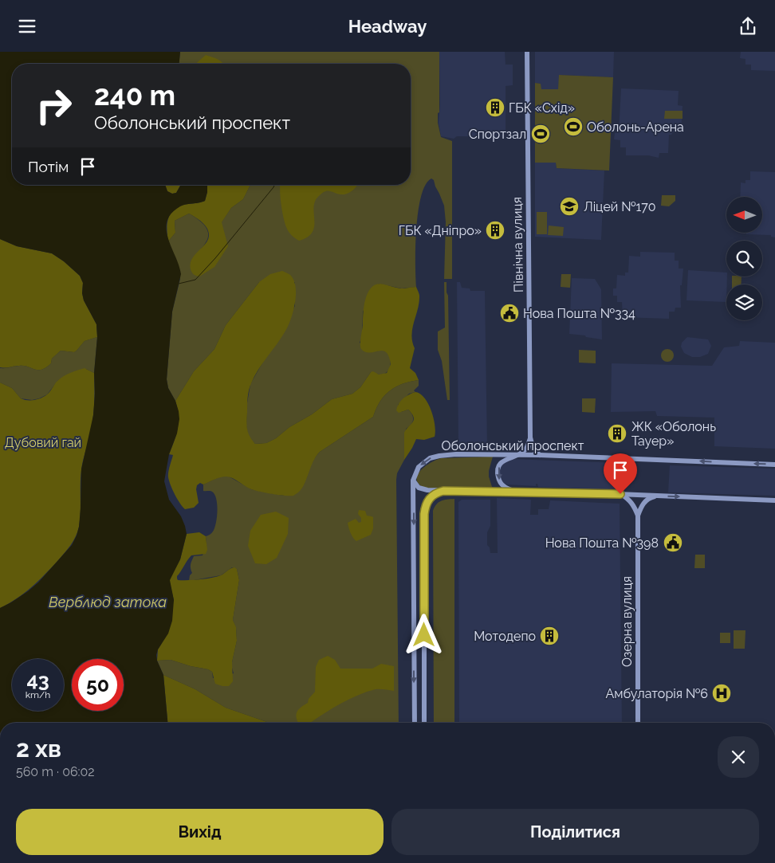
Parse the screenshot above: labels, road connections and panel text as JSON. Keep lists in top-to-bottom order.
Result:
{
  "streets": {
    "main road": ["Північна вулиця", "Оболонський проспект", "Озерна вулиця"]
  },
  "crossings": [
    ["Північна вулиця", "Оболонський проспект"]
  ],
  "water": ["Верблюд затока"],
  "parks": ["Дубовий гай"],
  "places": {
    "building": [
      "ГБК «Схід»",
      "ГБК «Дніпро»",
      "ЖК «Оболонь Тауер»",
      "Мотодепо"
    ],
    "sports": ["Оболонь-Арена", "Спортзал"],
    "school or university": ["Ліцей №170"],
    "public building": ["Нова Пошта №334", "Нова Пошта №398"],
    "hospital": ["Амбулаторія №6"]
  },
  "north": "left",
  "page": {
    "header": "Headway",
    "turn": ["240 m", "Оболонський проспект"],
    "then": "Потім",
    "speed": "43 km/h",
    "limit": "50",
    "heading": ["2 хв", "560 m · 06:02"],
    "buttons": ["Вихід", "Поділитися"]
  }
}
